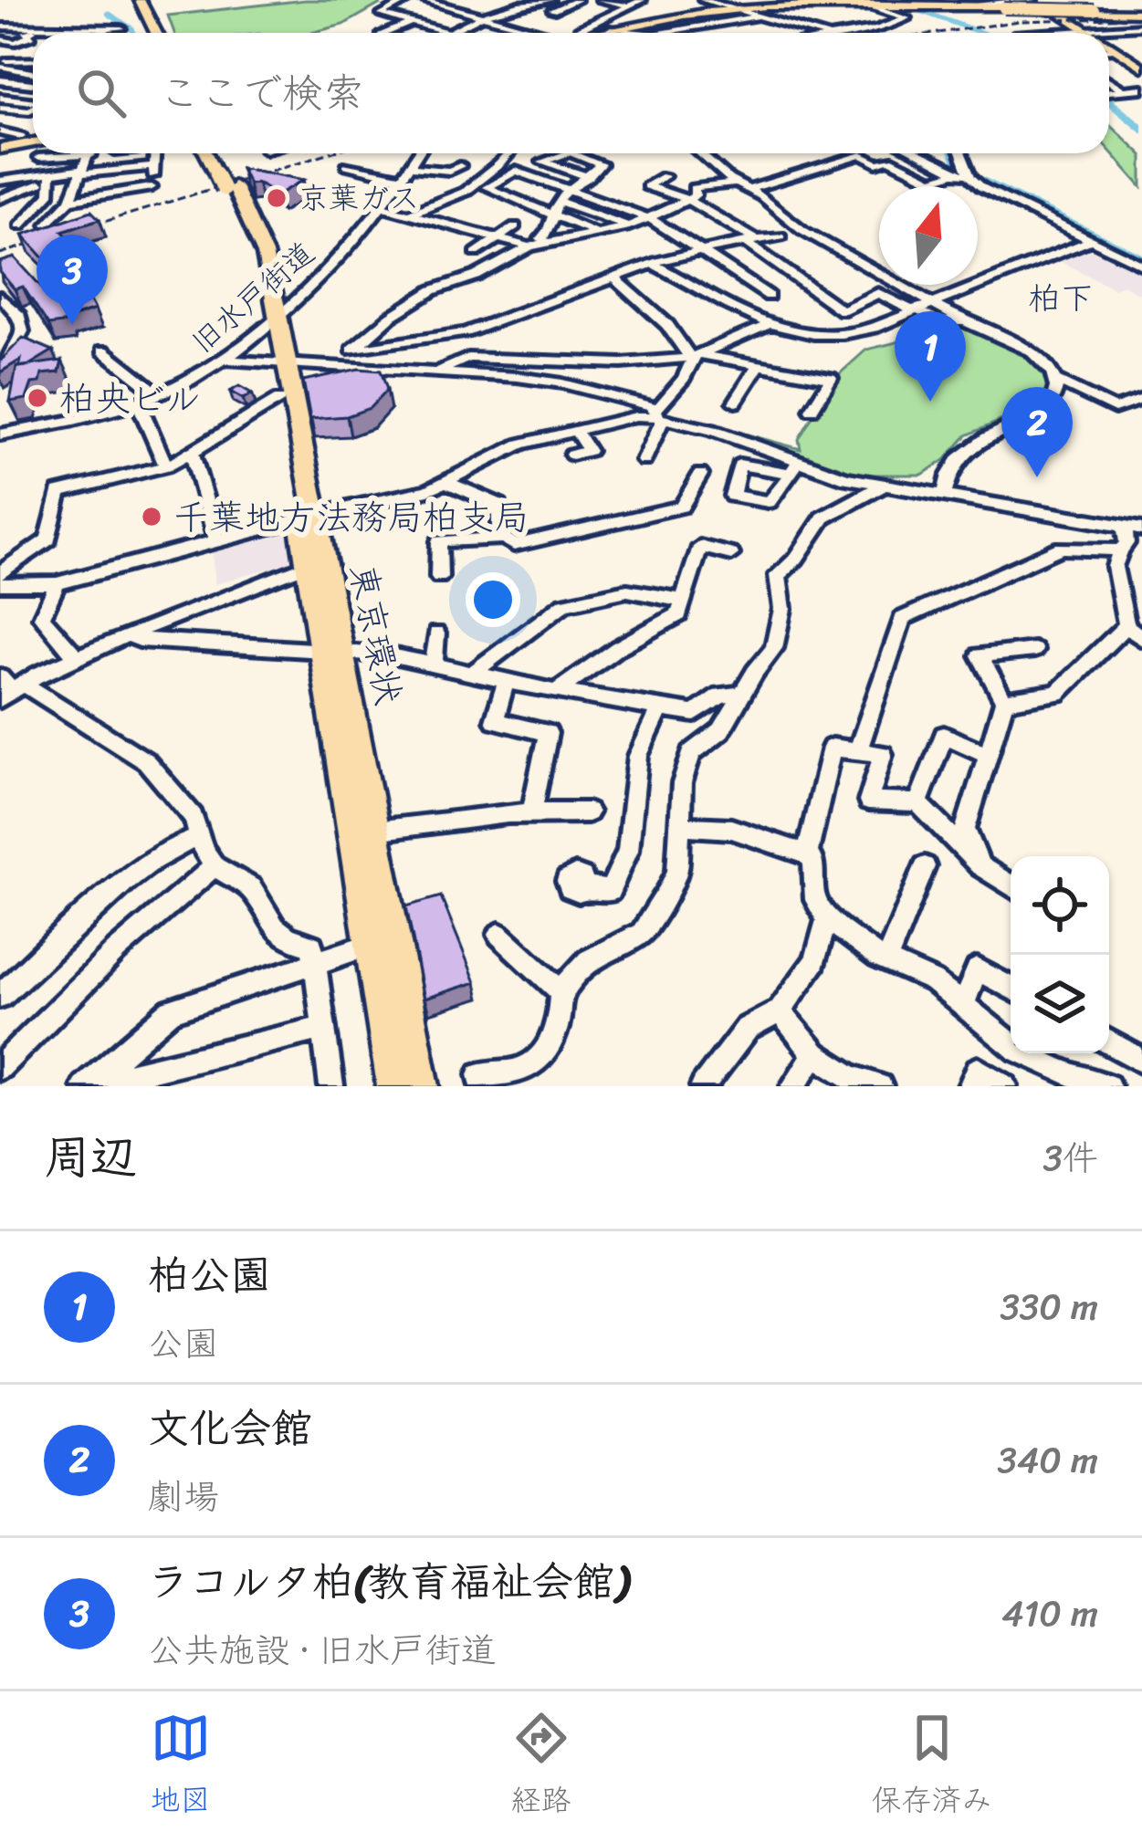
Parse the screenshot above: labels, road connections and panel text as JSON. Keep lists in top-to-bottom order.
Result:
{
  "streets": {
    "highway": ["東京環状"],
    "street": ["旧水戸街道"]
  },
  "crossings": [
    ["旧水戸街道", "東京環状"]
  ],
  "districts": ["柏下"],
  "places": ["京葉ガス", "柏央ビル", "千葉地方法務局柏支局"],
  "north": "top",
  "page": {
    "search": "ここで検索",
    "pins": ["3", "1", "2"],
    "heading": ["周辺", "3件"],
    "list": [
      {
        "mark": "1",
        "name": "柏公園",
        "note": "公園",
        "value": "330 m"
      },
      {
        "mark": "2",
        "name": "文化会館",
        "note": "劇場",
        "value": "340 m"
      },
      {
        "mark": "3",
        "name": "ラコルタ柏(教育福祉会館)",
        "note": "公共施設 · 旧水戸街道",
        "value": "410 m"
      }
    ],
    "nav": ["地図", "経路", "保存済み"]
  }
}
